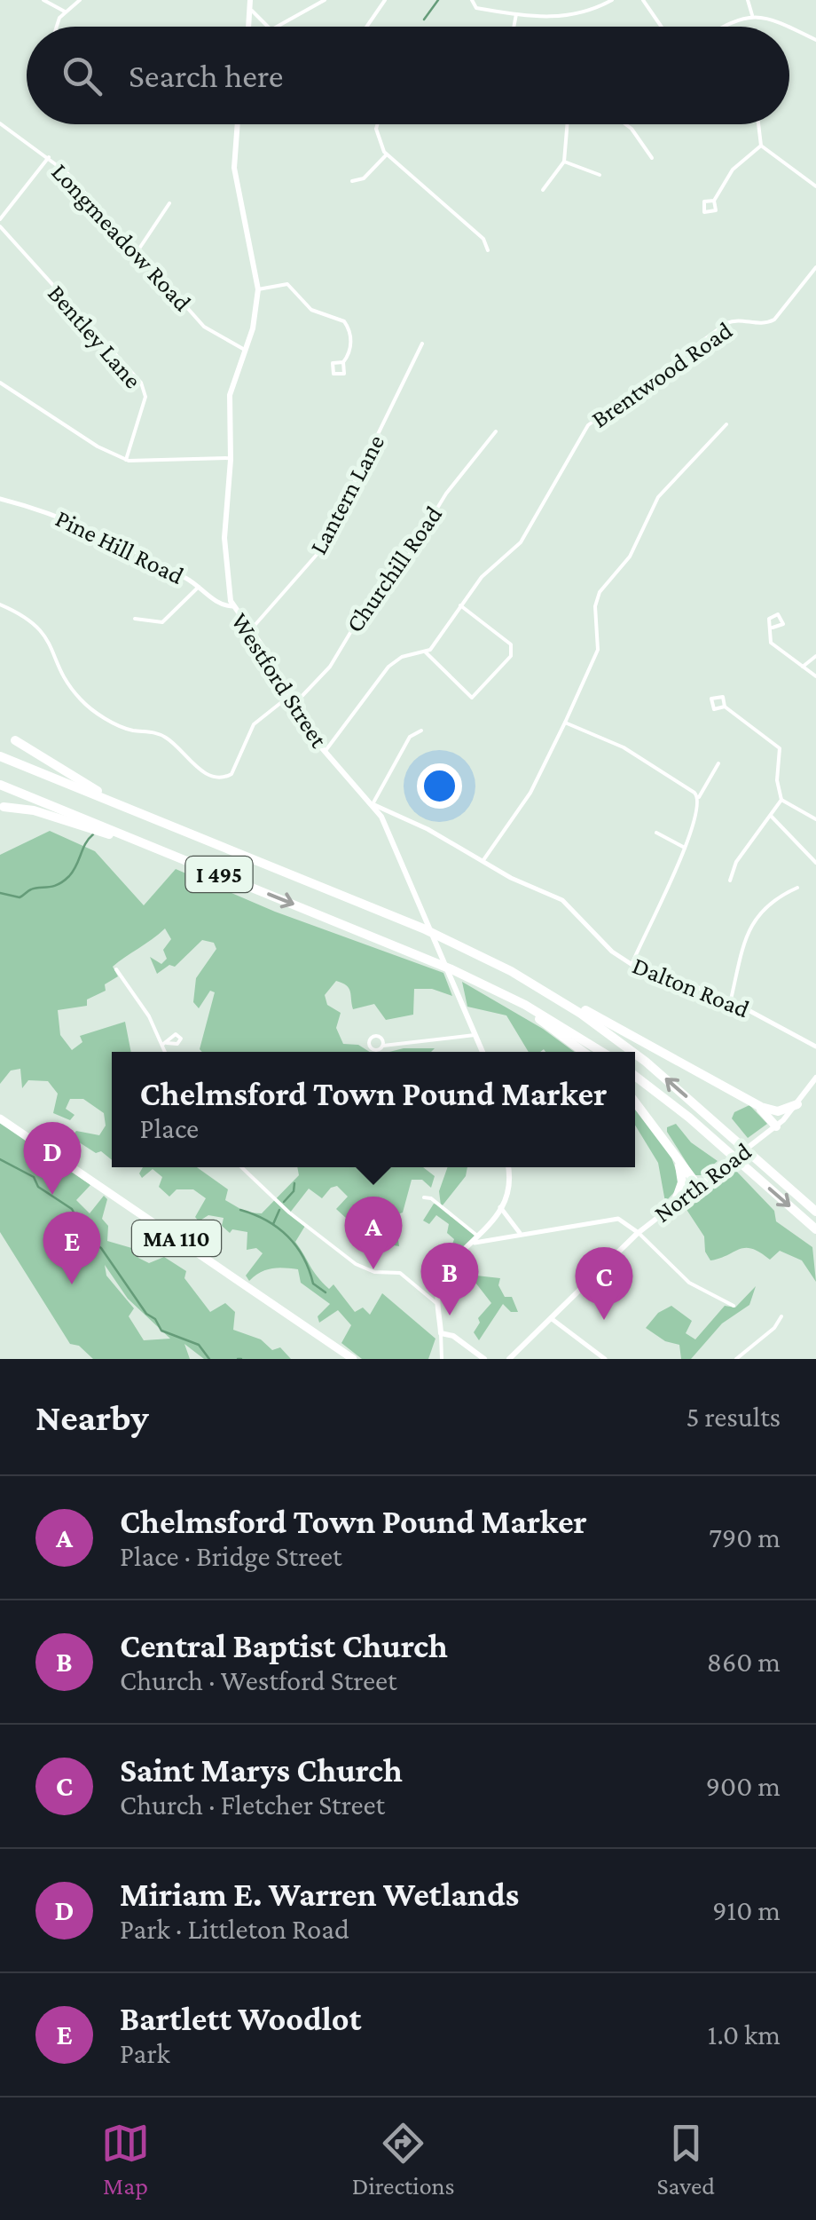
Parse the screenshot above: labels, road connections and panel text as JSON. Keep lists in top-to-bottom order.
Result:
{
  "streets": {
    "highway": ["I 495"],
    "main road": ["Westford Street", "North Road", "MA 110"],
    "street": [
      "Longmeadow Road",
      "Bentley Lane",
      "Brentwood Road",
      "Lantern Lane",
      "Pine Hill Road",
      "Churchill Road",
      "Dalton Road"
    ]
  },
  "crossings": [
    ["Longmeadow Road", "Westford Street"],
    ["Brentwood Road", "Westford Street"],
    ["Lantern Lane", "Westford Street"],
    ["Pine Hill Road", "Westford Street"],
    ["Churchill Road", "Westford Street"],
    ["Westford Street", "Dalton Road"]
  ],
  "page": {
    "search": "Search here",
    "popup": ["Chelmsford Town Pound Marker", "Place"],
    "pins": [
      "D",
      "A",
      "E",
      "B",
      "C"
    ],
    "heading": ["Nearby", "5 results"],
    "list": [
      {
        "mark": "A",
        "name": "Chelmsford Town Pound Marker",
        "note": "Place · Bridge Street",
        "value": "790 m"
      },
      {
        "mark": "B",
        "name": "Central Baptist Church",
        "note": "Church · Westford Street",
        "value": "860 m"
      },
      {
        "mark": "C",
        "name": "Saint Marys Church",
        "note": "Church · Fletcher Street",
        "value": "900 m"
      },
      {
        "mark": "D",
        "name": "Miriam E. Warren Wetlands",
        "note": "Park · Littleton Road",
        "value": "910 m"
      },
      {
        "mark": "E",
        "name": "Bartlett Woodlot",
        "note": "Park",
        "value": "1.0 km"
      }
    ],
    "nav": ["Map", "Directions", "Saved"]
  }
}
